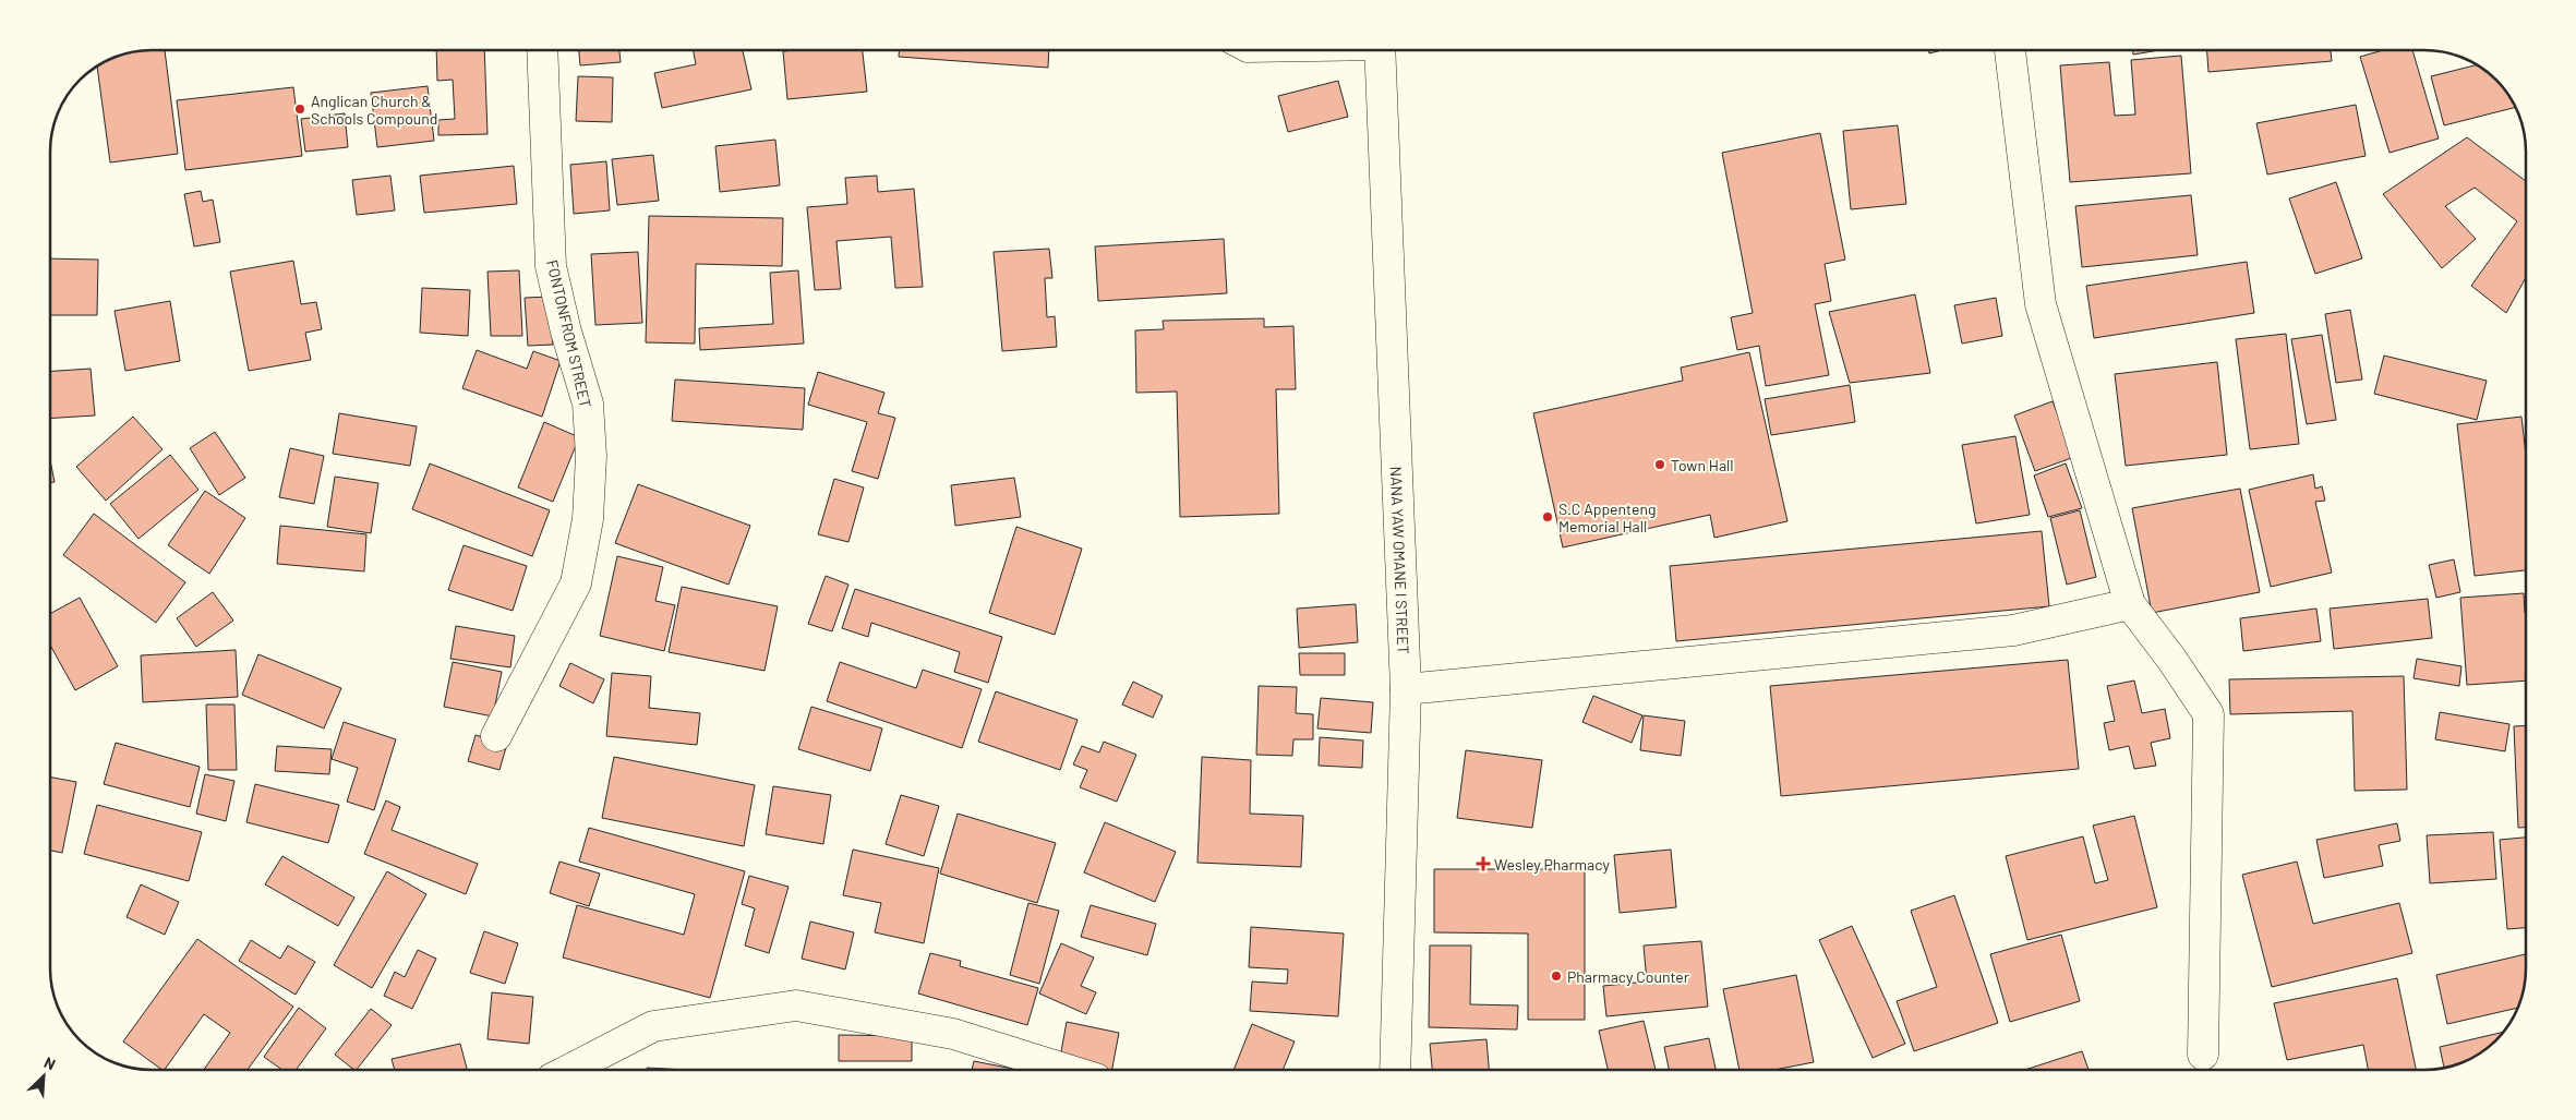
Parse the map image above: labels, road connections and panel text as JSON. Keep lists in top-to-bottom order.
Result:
{
  "streets": {
    "street": ["FONTONFROM STREET", "NANA YAW OMANE I STREET"]
  },
  "places": {
    "other": [
      "Anglican Church & Schools Compound",
      "Town Hall",
      "S.C Appenteng Memorial Hall",
      "Pharmacy Counter"
    ],
    "health": ["Wesley Pharmacy"]
  },
  "north": "top right"
}
